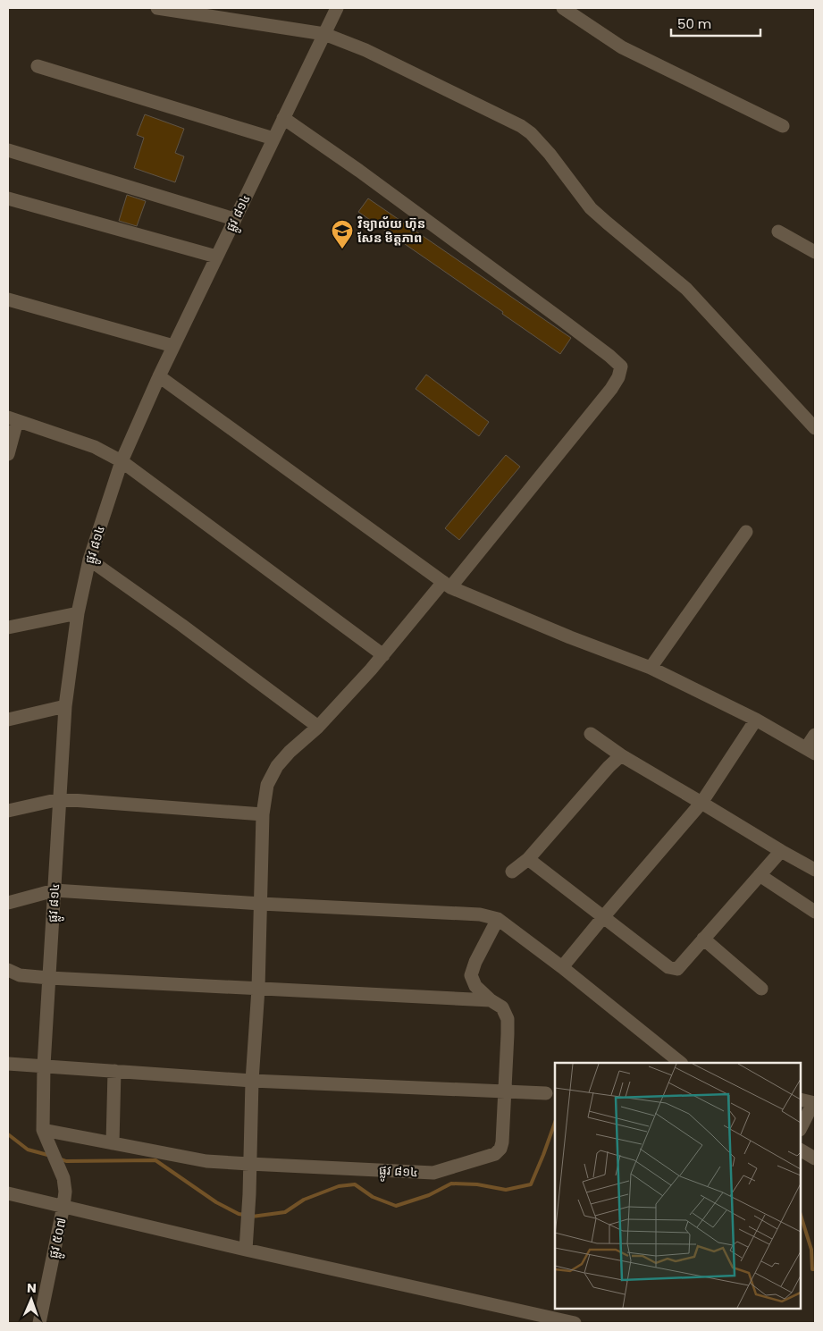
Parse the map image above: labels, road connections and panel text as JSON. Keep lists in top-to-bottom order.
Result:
{
  "streets": {
    "street": ["ផ្លូវ ៨១៤", "ផ្លូវ ៥០៧"]
  },
  "crossings": [
    ["ផ្លូវ ៨១៤", "ផ្លូវ ៥០៧"]
  ],
  "places": {
    "school or university": ["វិទ្យាល័យ ហ៊ុន សែន មិត្តភាព"]
  },
  "scale_bar": "50 m",
  "north": "top"
}
